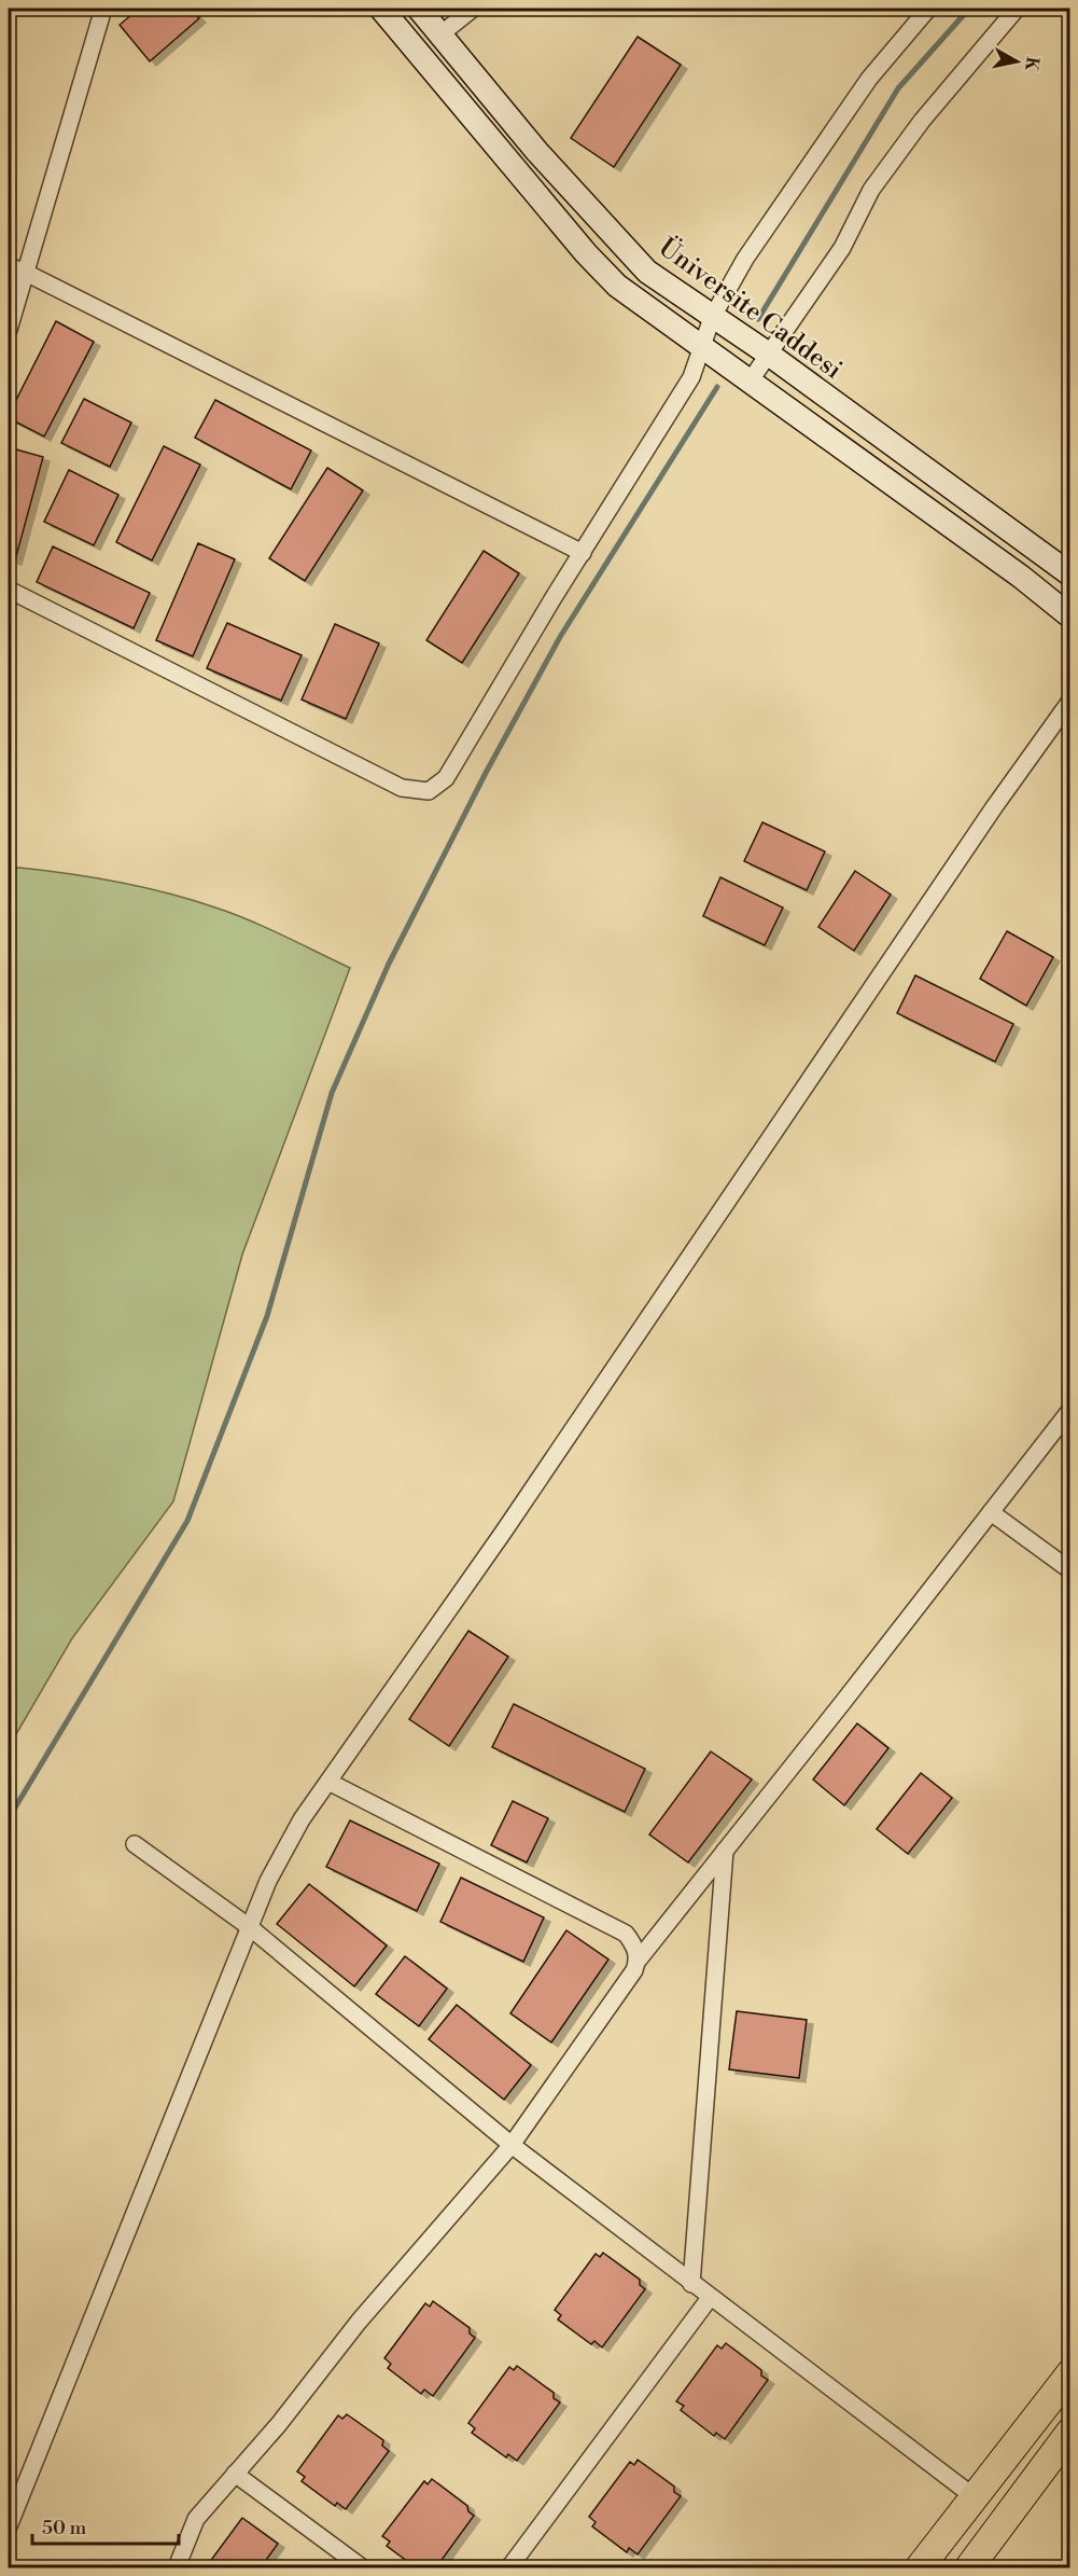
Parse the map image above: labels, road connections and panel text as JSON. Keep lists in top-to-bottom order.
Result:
{
  "streets": {
    "main road": ["Üniversite Caddesi"]
  },
  "scale_bar": "50 m",
  "north": "right"
}
